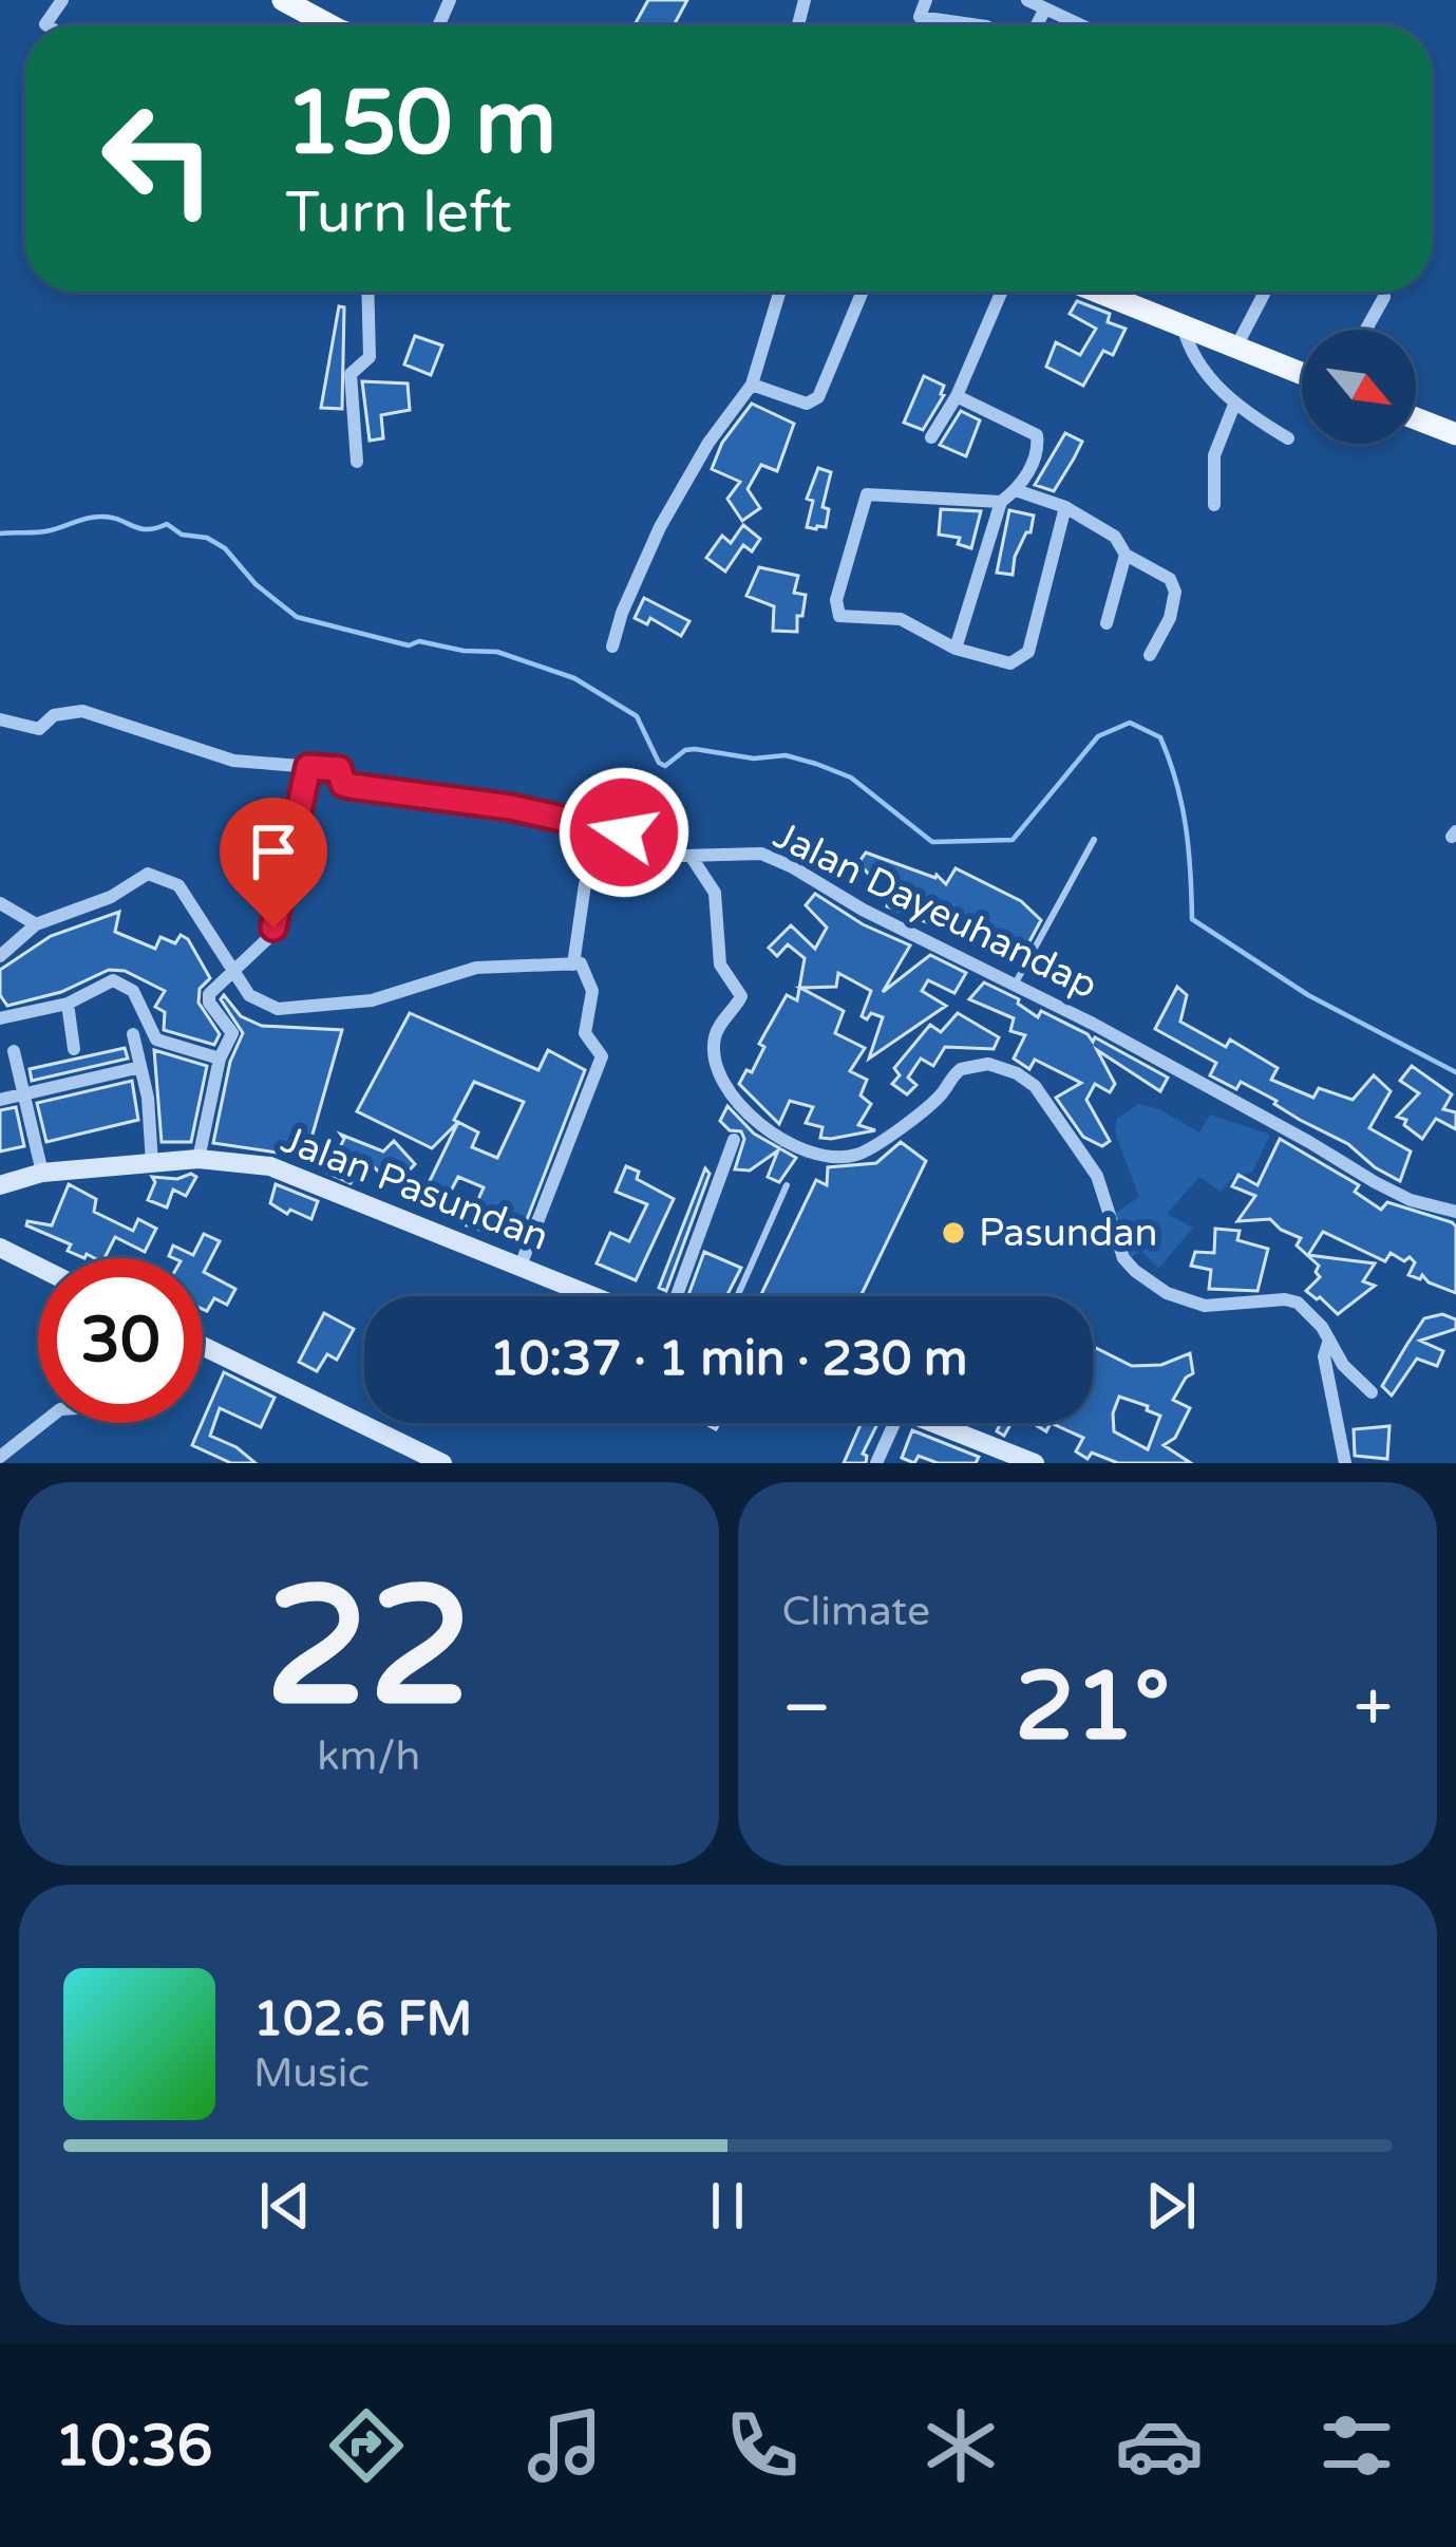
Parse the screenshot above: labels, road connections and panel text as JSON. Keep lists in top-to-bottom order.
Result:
{
  "streets": {
    "street": ["Jalan Dayeuhandap", "Jalan Pasundan"]
  },
  "places": ["Pasundan"],
  "north": "bottom right",
  "page": {
    "turn": ["150 m", "Turn left"],
    "limit": "30",
    "trip": "10:37 · 1 min · 230 m",
    "tile": [
      ["22", "km/h"],
      "Climate"
    ],
    "heat": ["−", "21°", "+"],
    "song": ["102.6 FM", "Music"],
    "tabs": "10:36"
  }
}
